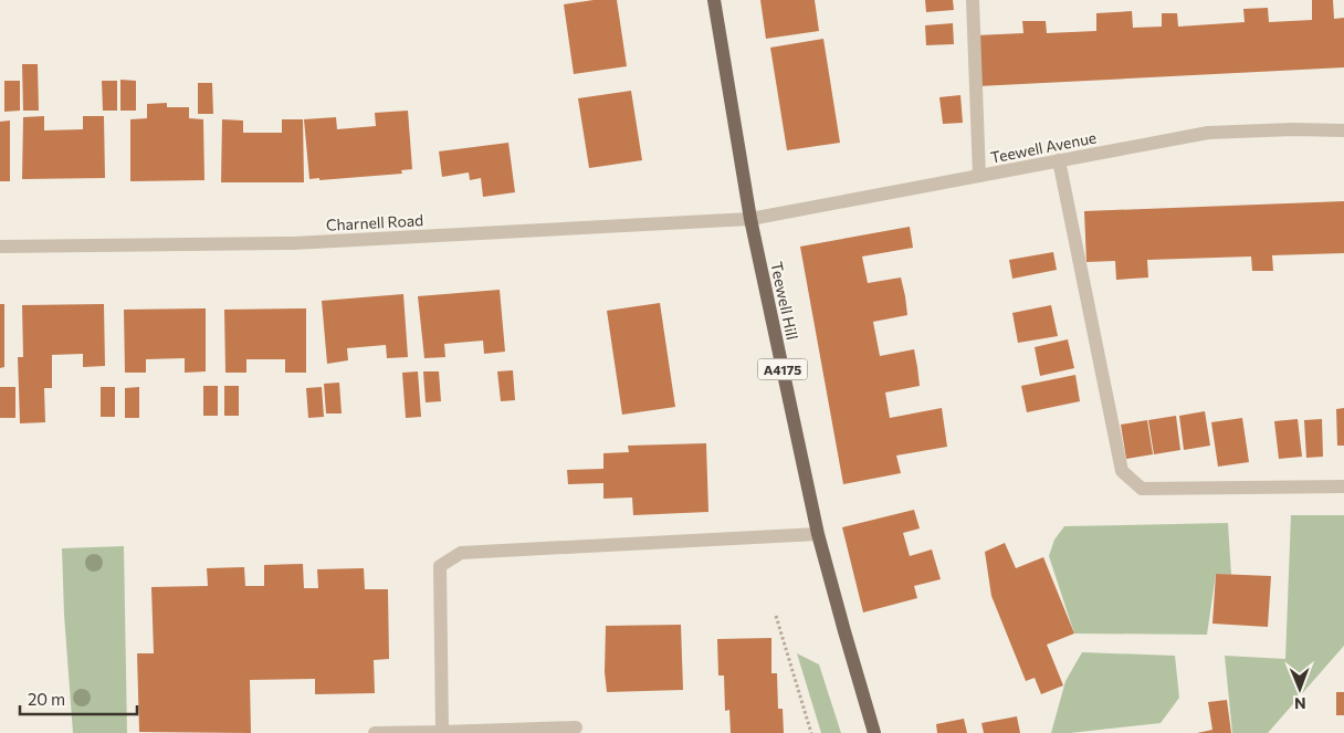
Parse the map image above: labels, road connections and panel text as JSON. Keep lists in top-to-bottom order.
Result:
{
  "streets": {
    "main road": ["Teewell Hill", "A4175"],
    "street": ["Teewell Avenue", "Charnell Road"]
  },
  "crossings": [
    ["Teewell Avenue", "Charnell Road"],
    ["Teewell Avenue", "Teewell Hill"],
    ["Charnell Road", "Teewell Hill"]
  ],
  "scale_bar": "20 m",
  "north": "bottom"
}
